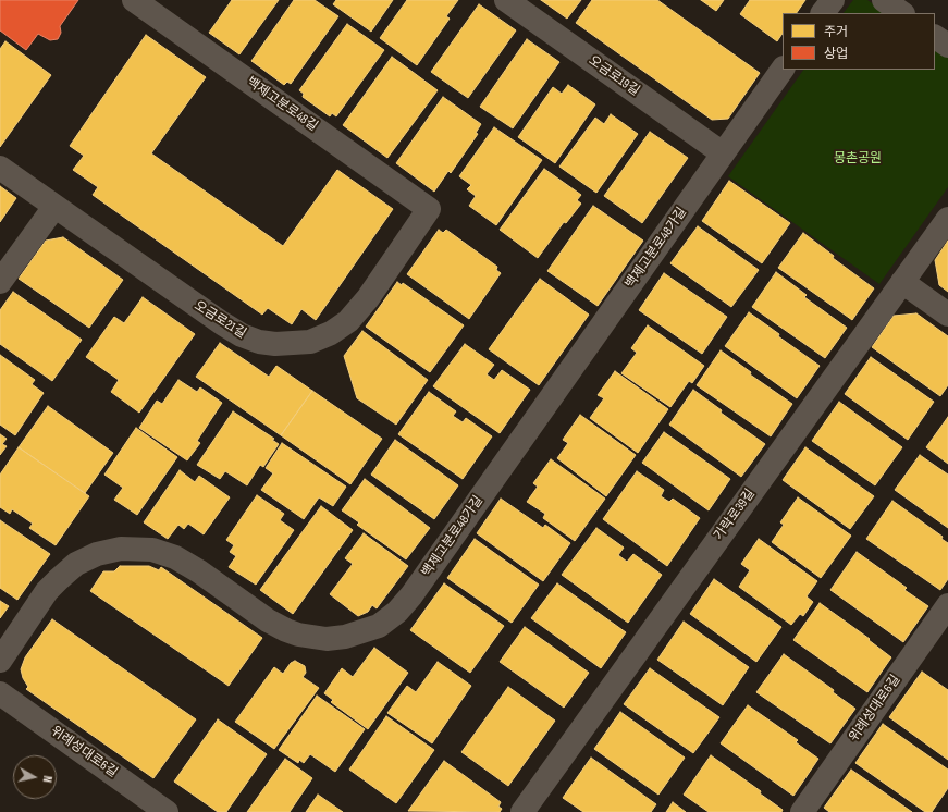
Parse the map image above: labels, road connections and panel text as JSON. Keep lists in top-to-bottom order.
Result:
{
  "streets": {
    "street": [
      "오금로19길",
      "백제고분로48길",
      "백제고분로48가길",
      "오금로21길",
      "가락로39길",
      "위례성대로6길"
    ]
  },
  "crossings": [
    ["오금로19길", "백제고분로48가길"],
    ["백제고분로48길", "오금로21길"]
  ],
  "parks": ["몽촌공원"],
  "legend": ["주거", "상업"],
  "north": "right"
}
